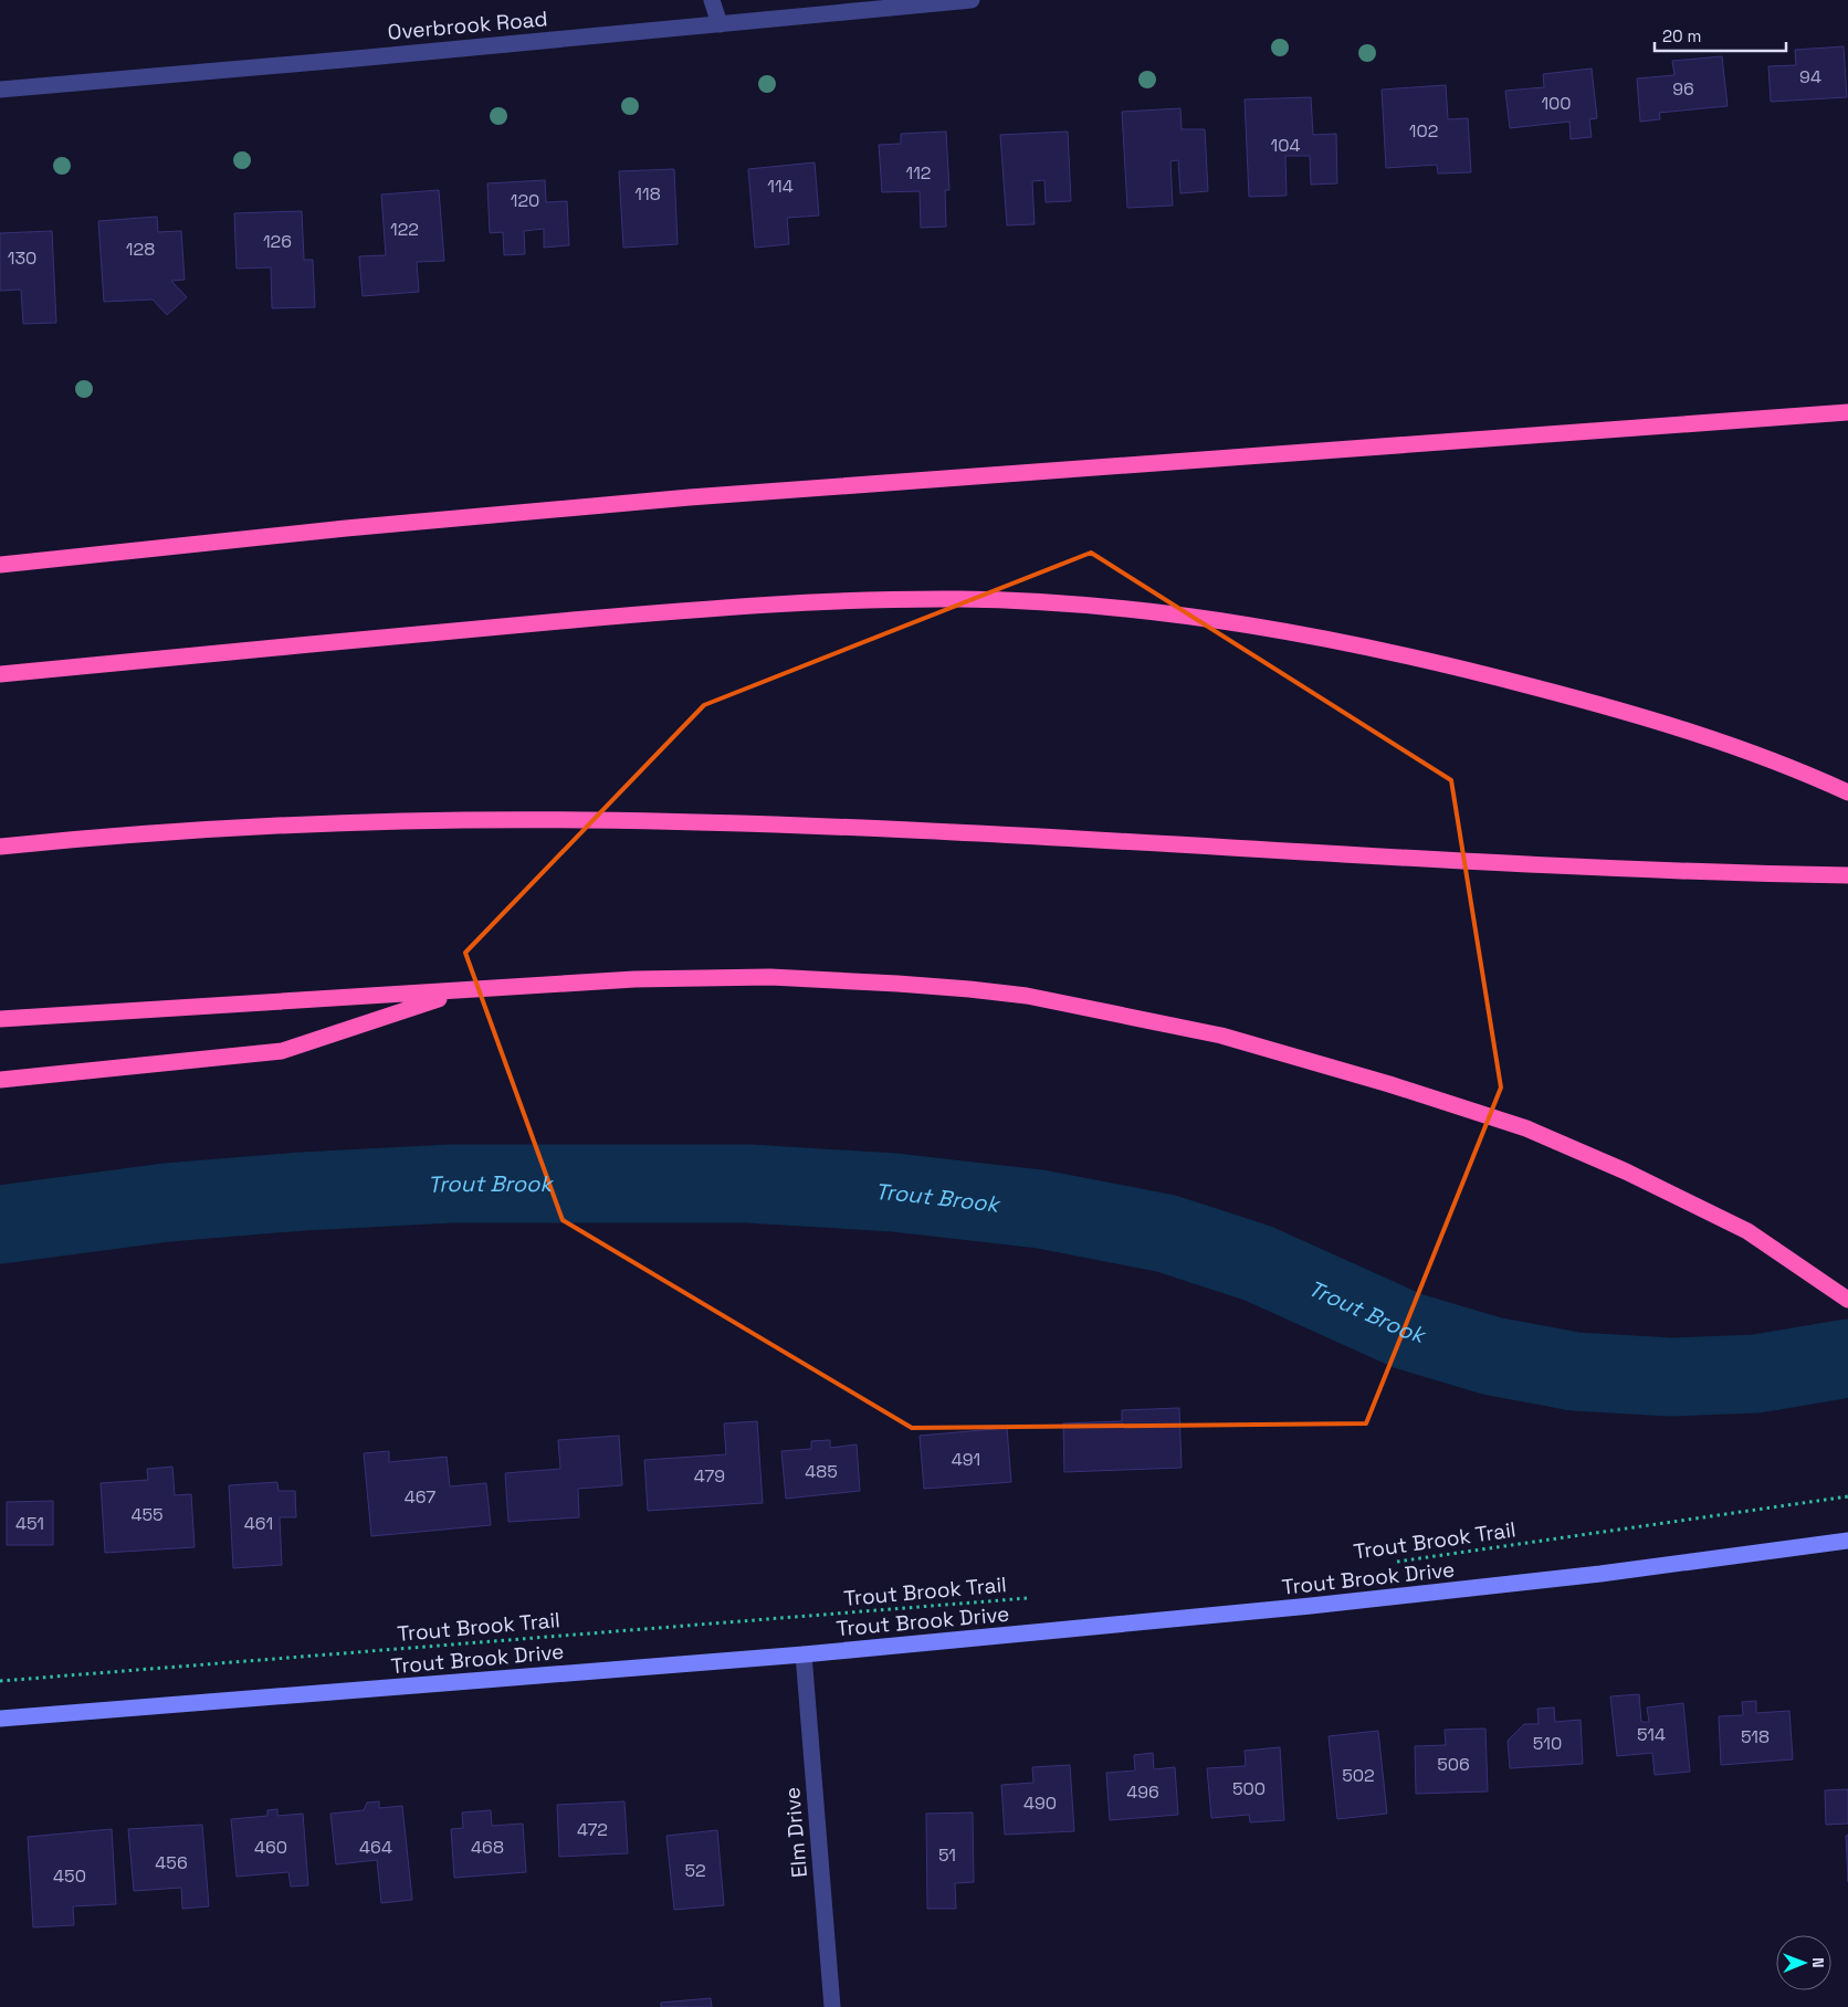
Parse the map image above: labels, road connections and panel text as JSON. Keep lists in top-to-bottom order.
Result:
{
  "streets": {
    "main road": ["Trout Brook Drive"],
    "street": ["Overbrook Road", "Elm Drive"],
    "path": ["Trout Brook Trail"]
  },
  "crossings": [
    ["Trout Brook Drive", "Elm Drive"]
  ],
  "water": ["Trout Brook"],
  "house_numbers": [
    "94",
    "96",
    "100",
    "102",
    "104",
    "112",
    "114",
    "118",
    "120",
    "122",
    "126",
    "128",
    "130",
    "491",
    "485",
    "479",
    "467",
    "455",
    "451",
    "461",
    "514",
    "518",
    "510",
    "506",
    "502",
    "500",
    "496",
    "490",
    "472",
    "460",
    "464",
    "468",
    "51",
    "456",
    "52",
    "450"
  ],
  "scale_bar": "20 m",
  "north": "right"
}
